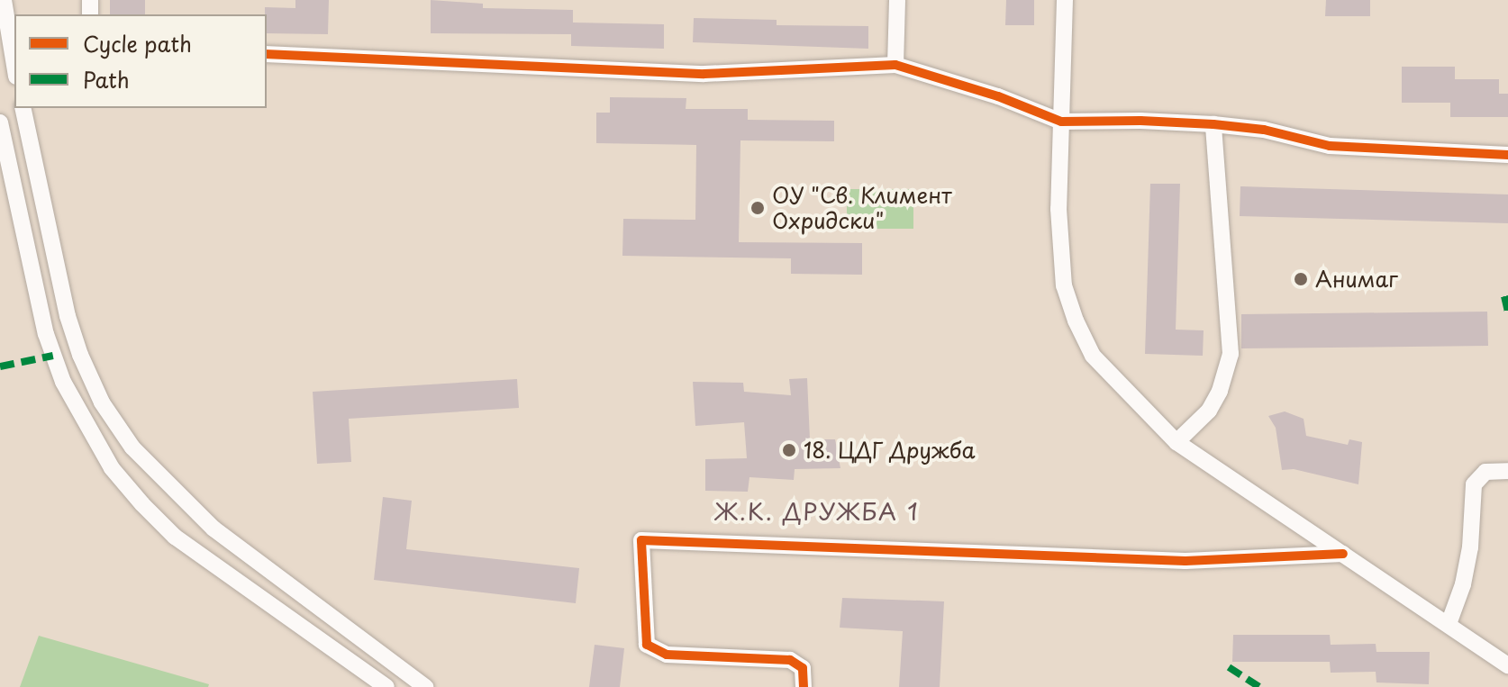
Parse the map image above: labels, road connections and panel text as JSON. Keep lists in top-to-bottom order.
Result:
{
  "districts": ["Ж.К. ДРУЖБА 1"],
  "places": ["ОУ \"Св. Климент Охридски\"", "Анимаг", "18. ЦДГ Дружба"],
  "legend": ["Cycle path", "Path"]
}
